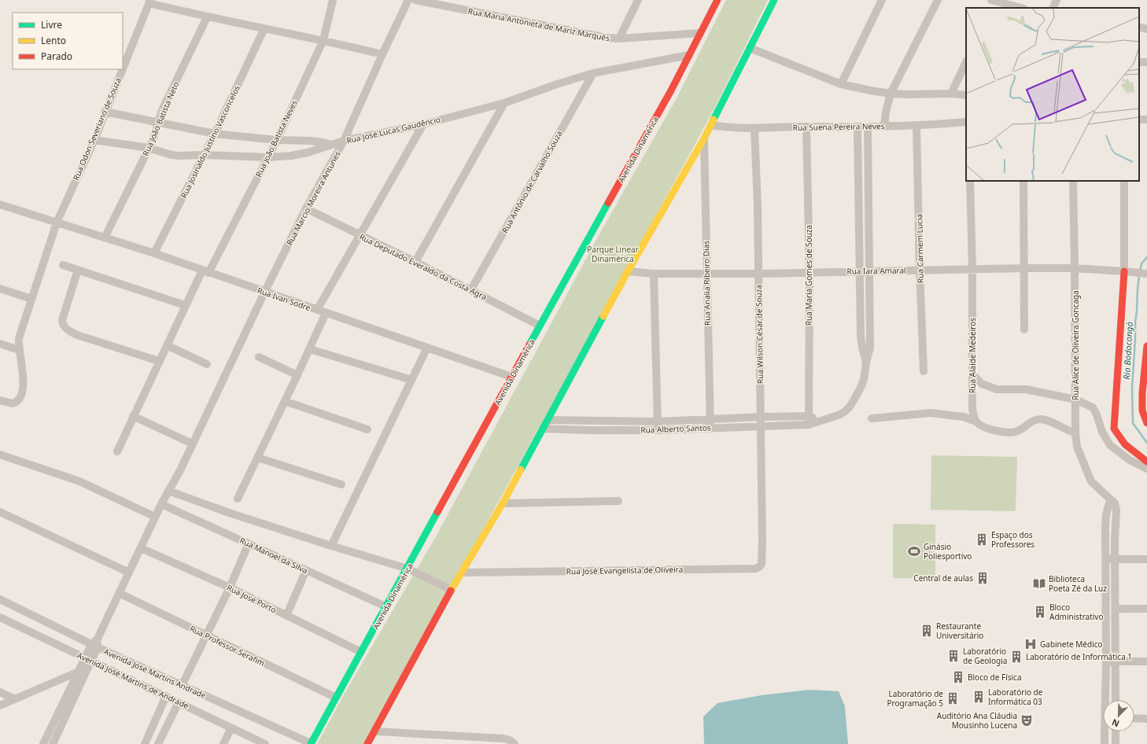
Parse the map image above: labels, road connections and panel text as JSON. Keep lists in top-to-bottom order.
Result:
{
  "streets": {
    "main road": ["Avenida Dinamérica"],
    "street": [
      "Rua Maria Antonieta de Mariz Marquês",
      "Rua João Batista Neto",
      "Rua Suena Pereira Neves",
      "Rua Odon Severiano de Souza",
      "Rua José Lucas Gaudêncio",
      "Rua João Batista Neves",
      "Rua Josinaldo Justino Vasconcelos",
      "Rua Antônio de Carvalho Souza",
      "Rua Marcio Moreira Antunes",
      "Rua Carmem Lucia",
      "Rua Deputado Everaldo da Costa Agra",
      "Rua Iara Amaral",
      "Rua Maria Gomes de Souza",
      "Rua Analia Ribeiro Dias",
      "Rua Ivan Sodre",
      "Rua Wilson César de Souza",
      "Rua Alice de Oliveira Goncaga",
      "Rua Alaíde Medeiros",
      "Rua Alberto Santos",
      "Rua Manoel da Silva",
      "Rua José Evangelista de Oliveira",
      "Rua José Porto",
      "Rua Professor Serafim",
      "Avenida José Martins Andrade",
      "Avenida José Martins de Andrade"
    ]
  },
  "crossings": [
    ["Rua Maria Antonieta de Mariz Marquês", "Avenida Dinamérica"],
    ["Rua João Batista Neto", "Rua José Lucas Gaudêncio"],
    ["Rua João Batista Neto", "Rua Ivan Sodre"],
    ["Rua Suena Pereira Neves", "Rua Carmem Lucia"],
    ["Rua Suena Pereira Neves", "Rua Maria Gomes de Souza"],
    ["Rua Suena Pereira Neves", "Rua Wilson César de Souza"],
    ["Rua Odon Severiano de Souza", "Rua José Lucas Gaudêncio"],
    ["Rua Odon Severiano de Souza", "Rua Ivan Sodre"],
    ["Rua José Lucas Gaudêncio", "Rua João Batista Neves"],
    ["Rua José Lucas Gaudêncio", "Rua Josinaldo Justino Vasconcelos"],
    ["Rua José Lucas Gaudêncio", "Avenida Dinamérica"],
    ["Rua José Lucas Gaudêncio", "Rua Antônio de Carvalho Souza"],
    ["Rua José Lucas Gaudêncio", "Rua Marcio Moreira Antunes"],
    ["Rua João Batista Neves", "Rua Ivan Sodre"],
    ["Rua Josinaldo Justino Vasconcelos", "Rua Ivan Sodre"],
    ["Avenida Dinamérica", "Rua Deputado Everaldo da Costa Agra"],
    ["Avenida Dinamérica", "Rua Ivan Sodre"],
    ["Avenida Dinamérica", "Rua Manoel da Silva"],
    ["Avenida Dinamérica", "Rua José Porto"],
    ["Avenida Dinamérica", "Rua Professor Serafim"],
    ["Avenida Dinamérica", "Avenida José Martins Andrade"],
    ["Rua Antônio de Carvalho Souza", "Rua Deputado Everaldo da Costa Agra"],
    ["Rua Marcio Moreira Antunes", "Rua Deputado Everaldo da Costa Agra"],
    ["Rua Marcio Moreira Antunes", "Rua Ivan Sodre"],
    ["Rua Marcio Moreira Antunes", "Rua Manoel da Silva"],
    ["Rua Marcio Moreira Antunes", "Rua José Porto"],
    ["Rua Marcio Moreira Antunes", "Rua Professor Serafim"],
    ["Rua Marcio Moreira Antunes", "Avenida José Martins Andrade"],
    ["Rua Marcio Moreira Antunes", "Avenida José Martins de Andrade"],
    ["Rua Carmem Lucia", "Rua Iara Amaral"],
    ["Rua Iara Amaral", "Rua Maria Gomes de Souza"],
    ["Rua Iara Amaral", "Rua Analia Ribeiro Dias"],
    ["Rua Iara Amaral", "Rua Wilson César de Souza"],
    ["Rua Iara Amaral", "Rua Alice de Oliveira Goncaga"],
    ["Rua Iara Amaral", "Rua Alaíde Medeiros"],
    ["Rua Maria Gomes de Souza", "Rua Alberto Santos"],
    ["Rua Analia Ribeiro Dias", "Rua Alberto Santos"],
    ["Rua Wilson César de Souza", "Rua Alberto Santos"],
    ["Rua Wilson César de Souza", "Rua José Evangelista de Oliveira"]
  ],
  "water": ["Rio Bodocongó"],
  "parks": ["Parque Linear Dinamérica"],
  "places": {
    "building": [
      "Espaço dos Professores",
      "Central de aulas",
      "Bloco Administrativo",
      "Restaurante Universitário",
      "Laboratório de Geologia",
      "Laboratório de Informática 1",
      "Bloco de Física",
      "Laboratório de Informática 03",
      "Laboratório de Programação 5"
    ],
    "sports": ["Ginásio Poliesportivo"],
    "library": ["Biblioteca Poeta Zé da Luz"],
    "hospital": ["Gabinete Médico"],
    "theatre": ["Auditório Ana Cláudia Mousinho Lucena"]
  },
  "legend": ["Livre", "Lento", "Parado"],
  "north": "bottom left"
}
